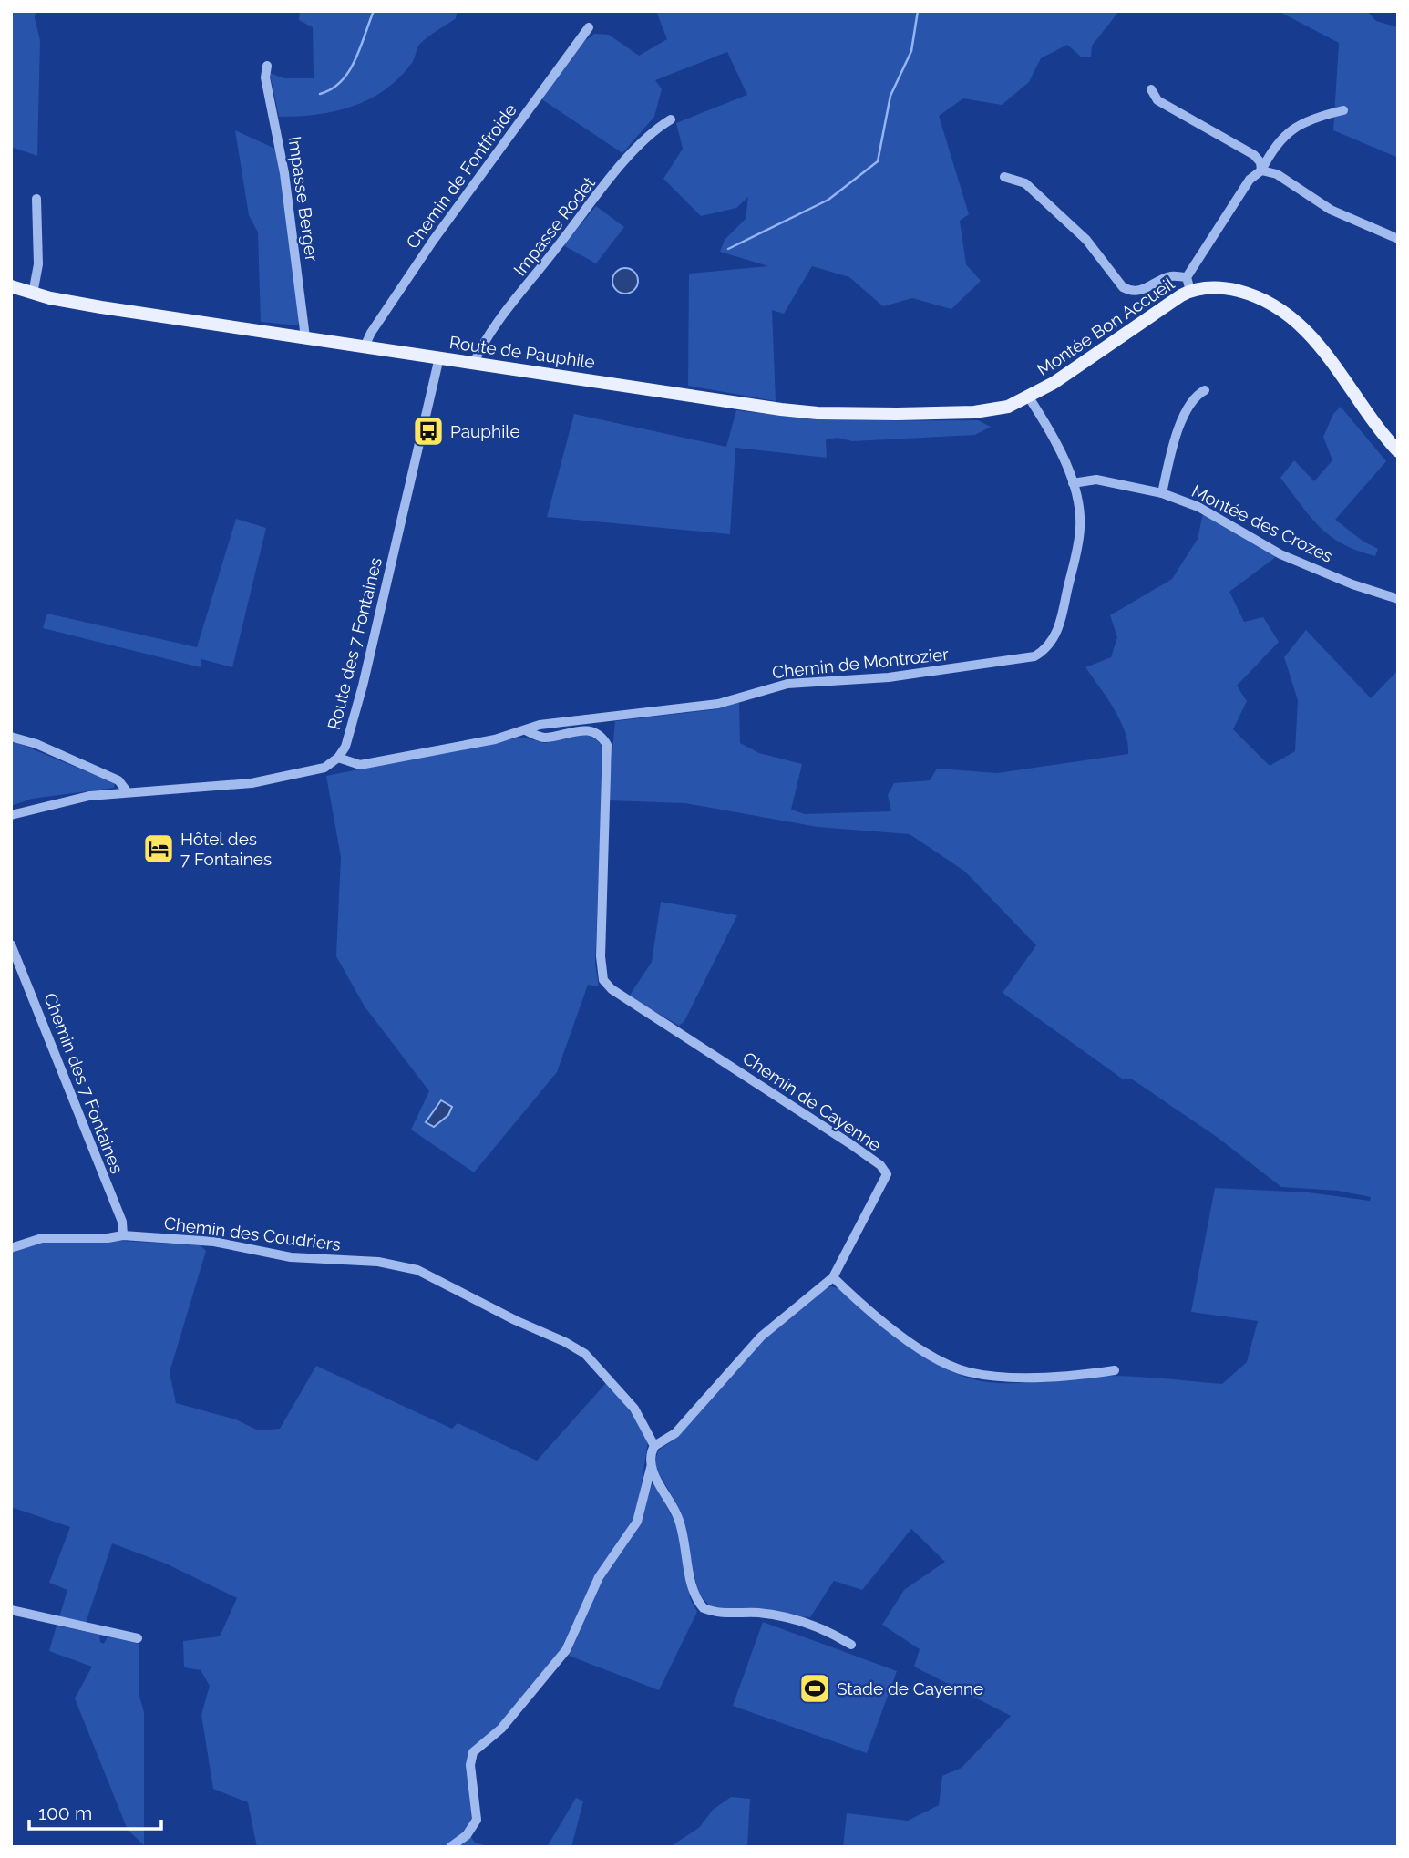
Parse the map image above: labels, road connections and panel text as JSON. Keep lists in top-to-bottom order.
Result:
{
  "streets": {
    "main road": ["Montée Bon Accueil", "Route de Pauphile"],
    "street": [
      "Chemin de Fontfroide",
      "Impasse Berger",
      "Impasse Rodet",
      "Montée des Crozes",
      "Route des 7 Fontaines",
      "Chemin de Montrozier",
      "Chemin des 7 Fontaines",
      "Chemin de Cayenne",
      "Chemin des Coudriers"
    ]
  },
  "crossings": [
    ["Chemin de Fontfroide", "Route de Pauphile"],
    ["Impasse Berger", "Route de Pauphile"],
    ["Impasse Rodet", "Route de Pauphile"],
    ["Montée Bon Accueil", "Route de Pauphile"],
    ["Montée Bon Accueil", "Chemin de Montrozier"],
    ["Route de Pauphile", "Route des 7 Fontaines"],
    ["Route de Pauphile", "Chemin de Montrozier"],
    ["Montée des Crozes", "Chemin de Montrozier"],
    ["Route des 7 Fontaines", "Chemin de Montrozier"],
    ["Chemin de Montrozier", "Chemin de Cayenne"],
    ["Chemin des 7 Fontaines", "Chemin des Coudriers"],
    ["Chemin de Cayenne", "Chemin des Coudriers"]
  ],
  "places": {
    "bus stop": ["Pauphile"],
    "hotel": ["Hôtel des 7 Fontaines"],
    "sports": ["Stade de Cayenne"]
  },
  "scale_bar": "100 m"
}
